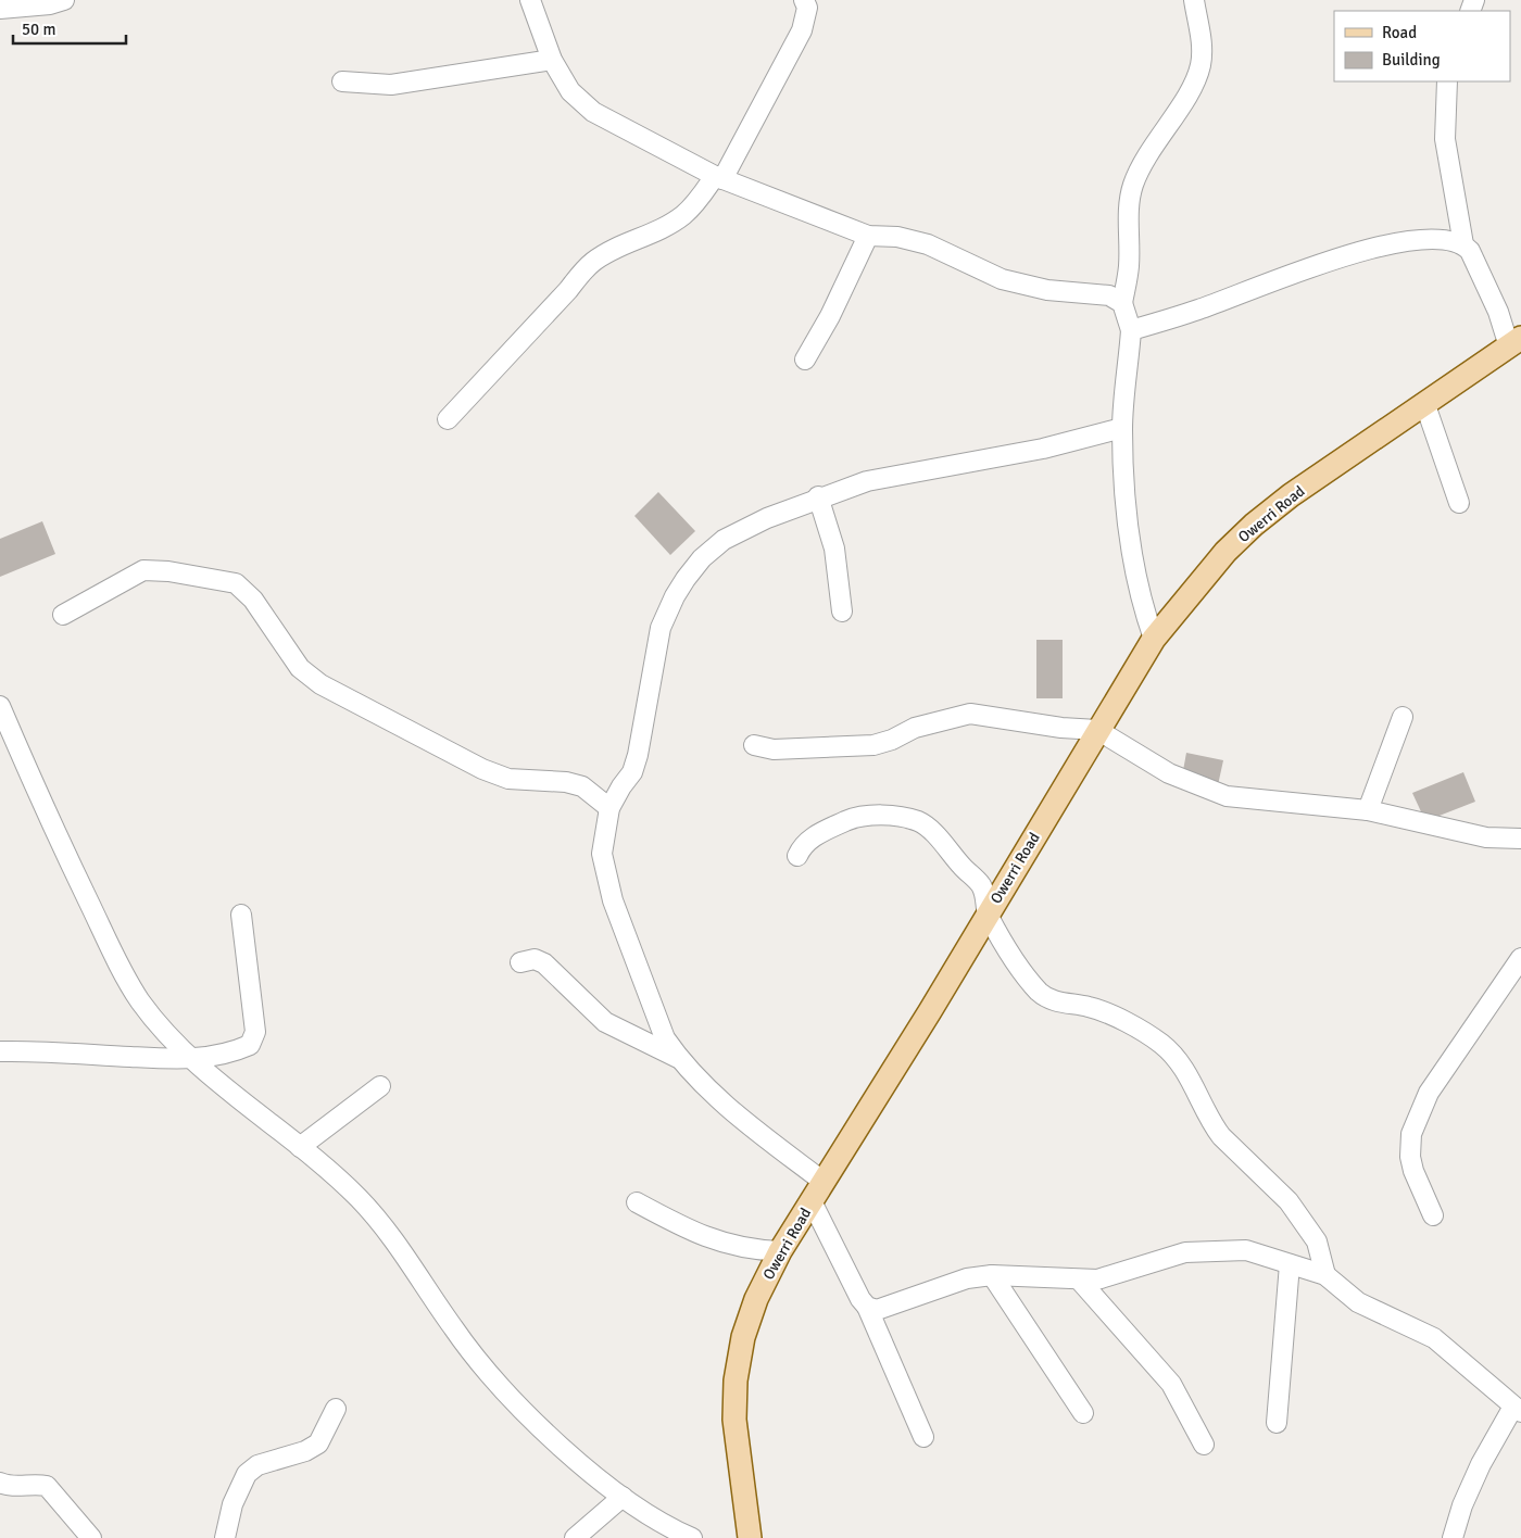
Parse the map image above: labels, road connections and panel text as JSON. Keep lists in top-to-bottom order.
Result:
{
  "streets": {
    "main road": ["Owerri Road"]
  },
  "legend": ["Road", "Building"],
  "scale_bar": "50 m"
}
